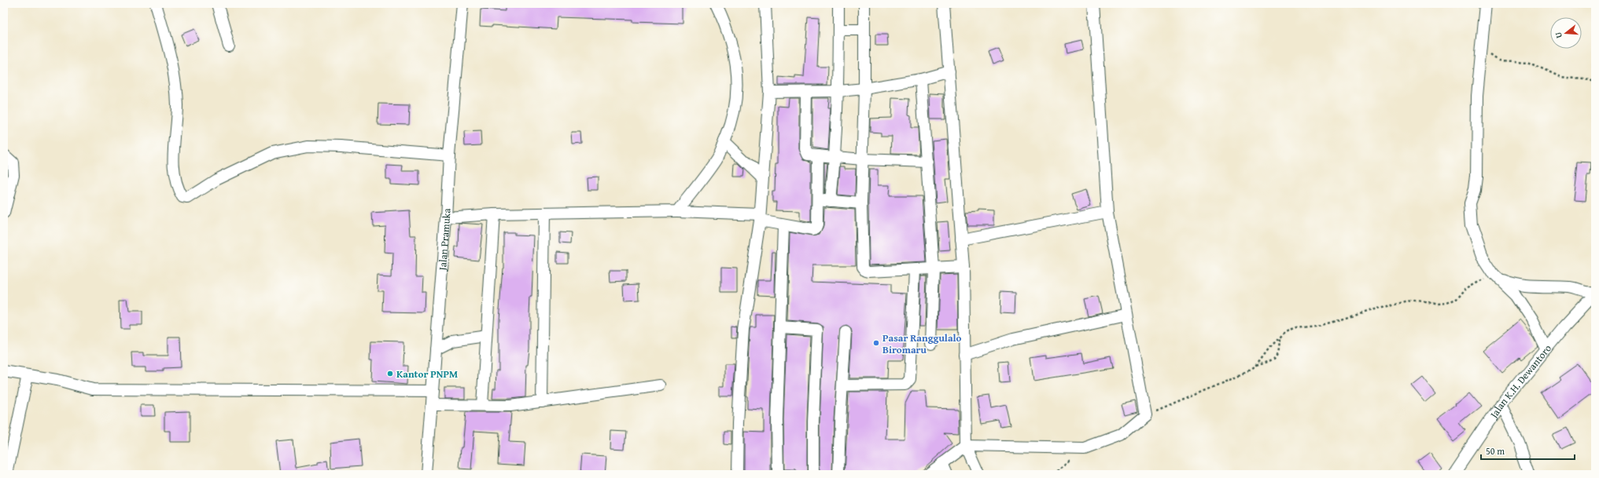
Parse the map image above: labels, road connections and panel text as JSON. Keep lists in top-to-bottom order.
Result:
{
  "streets": {
    "street": ["Jalan Pramuka", "Jalan K.H. Dewantoro"]
  },
  "places": ["Pasar Ranggulalo Biromaru", "Kantor PNPM"],
  "scale_bar": "50 m",
  "north": "left"
}
